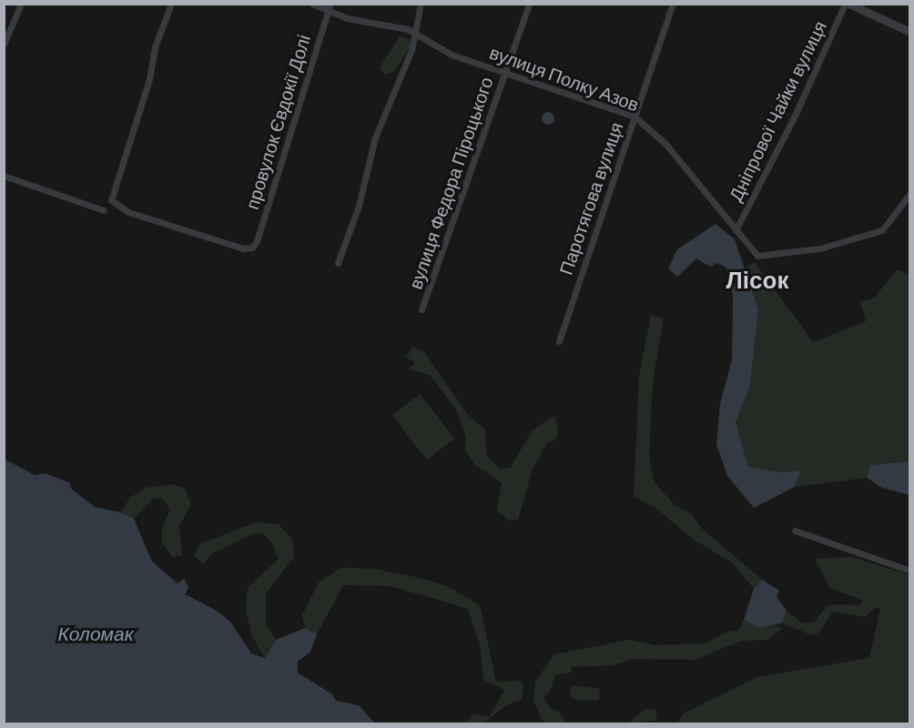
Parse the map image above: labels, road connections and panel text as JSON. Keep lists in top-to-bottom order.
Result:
{
  "streets": {
    "street": [
      "вулиця Полку Азов",
      "Дніпрової Чайки вулиця",
      "провулок Євдокії Долі",
      "вулиця Федора Піроцького",
      "Паротягова вулиця"
    ]
  },
  "crossings": [
    ["вулиця Полку Азов", "Дніпрової Чайки вулиця"],
    ["вулиця Полку Азов", "провулок Євдокії Долі"],
    ["вулиця Полку Азов", "вулиця Федора Піроцького"],
    ["вулиця Полку Азов", "Паротягова вулиця"]
  ],
  "districts": ["Лісок"],
  "water": ["Коломак"]
}
